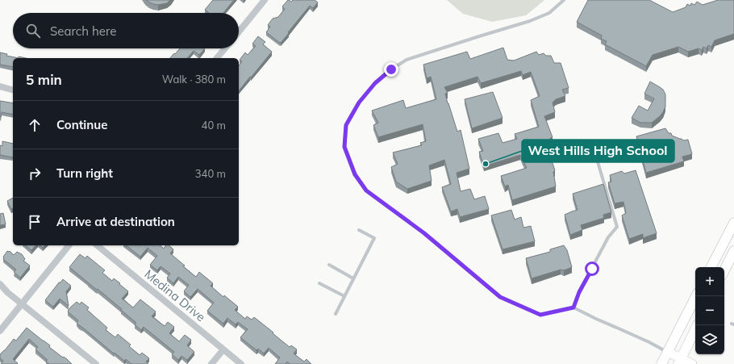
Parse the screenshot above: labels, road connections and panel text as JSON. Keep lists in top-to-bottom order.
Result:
{
  "streets": {
    "street": ["Medina Drive"]
  },
  "places": ["West Hills High School"],
  "page": {
    "search": "Search here",
    "heading": ["5 min", "Walk · 380 m"],
    "list": [
      ["Continue", "40 m"],
      ["Turn right", "340 m"],
      "Arrive at destination"
    ],
    "map_buttons": ["+", "−"]
  }
}
